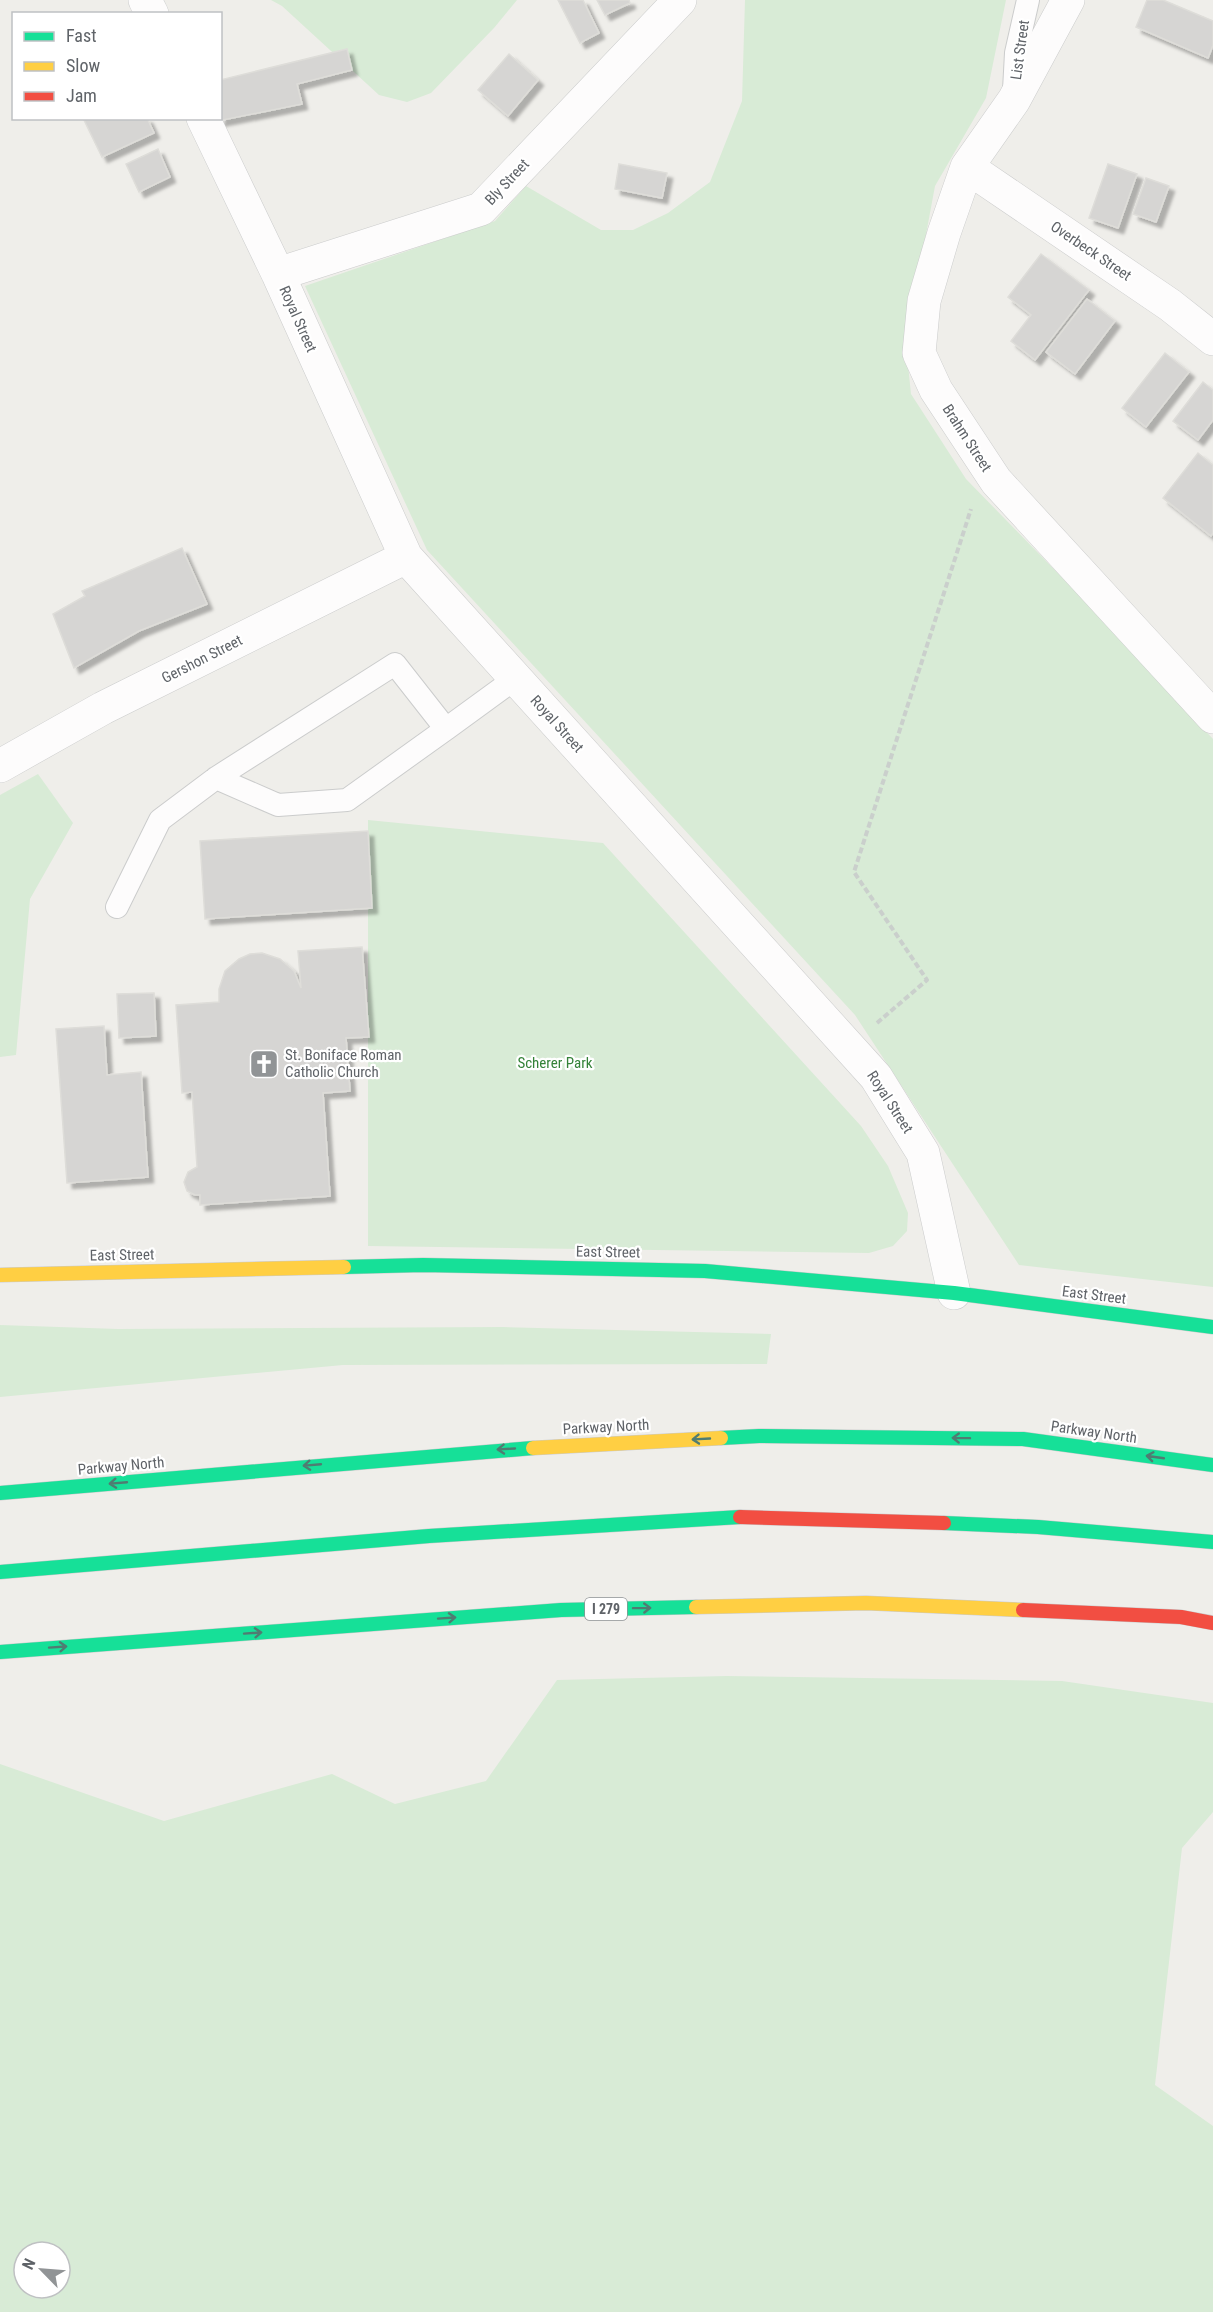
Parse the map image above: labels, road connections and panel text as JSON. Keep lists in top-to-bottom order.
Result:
{
  "streets": {
    "main road": ["East Street", "Parkway North", "I 279"],
    "street": [
      "Bly Street",
      "Overbeck Street",
      "Royal Street",
      "Brahm Street",
      "Gershon Street"
    ],
    "lane": ["List Street"]
  },
  "crossings": [
    ["List Street", "Brahm Street"],
    ["Bly Street", "Royal Street"],
    ["Overbeck Street", "Brahm Street"],
    ["Royal Street", "Gershon Street"],
    ["Royal Street", "East Street"]
  ],
  "parks": ["Scherer Park"],
  "places": {
    "church": ["St. Boniface Roman Catholic Church"]
  },
  "legend": ["Fast", "Slow", "Jam"],
  "north": "top left"
}
